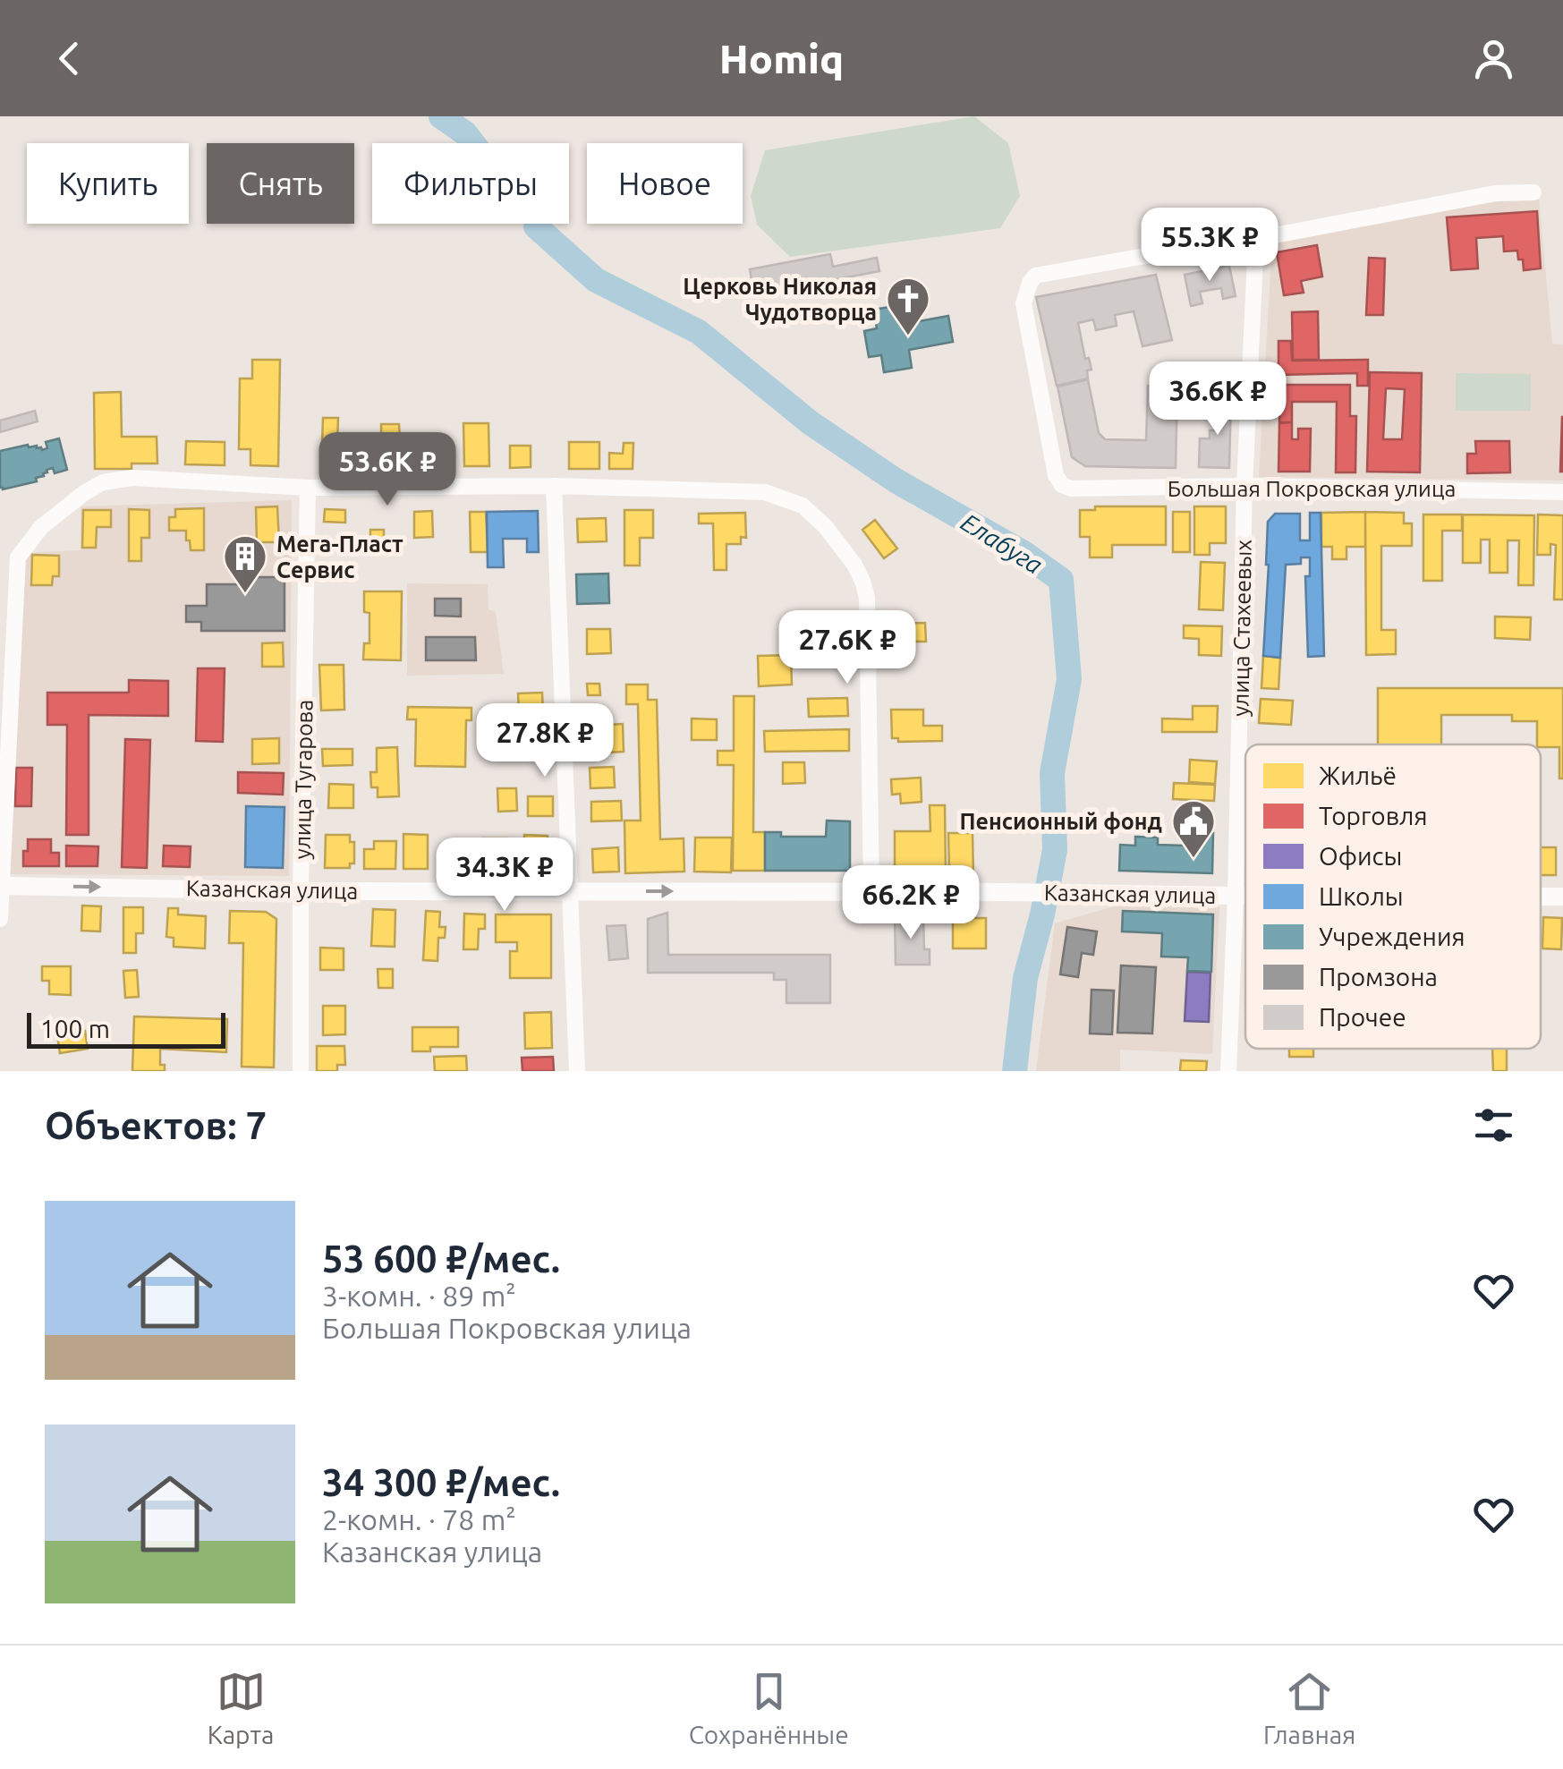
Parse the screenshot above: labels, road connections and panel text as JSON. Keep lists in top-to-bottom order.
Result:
{
  "streets": {
    "street": [
      "Большая Покровская улица",
      "улица Стахеевых",
      "улица Тугарова",
      "Казанская улица"
    ]
  },
  "crossings": [
    ["Большая Покровская улица", "улица Стахеевых"],
    ["улица Стахеевых", "Казанская улица"],
    ["улица Тугарова", "Казанская улица"]
  ],
  "one_way": ["Казанская улица"],
  "water": ["Елабуга"],
  "places": {
    "church": ["Церковь Николая Чудотворца"],
    "building": ["Мега-Пласт Сервис"],
    "public building": ["Пенсионный фонд"]
  },
  "legend": [
    "Жильё",
    "Торговля",
    "Офисы",
    "Школы",
    "Учреждения",
    "Промзона",
    "Прочее"
  ],
  "scale_bar": "100 m",
  "page": {
    "header": "Homiq",
    "chip": [
      "Купить",
      "Снять",
      "Фильтры",
      "Новое"
    ],
    "price": [
      "55.3K ₽",
      "36.6K ₽",
      "53.6K ₽",
      "27.6K ₽",
      "27.8K ₽",
      "34.3K ₽",
      "66.2K ₽"
    ],
    "scale": "100 m",
    "heading": "Объектов: 7",
    "list": [
      {
        "name": "53 600 ₽/мес.",
        "note": "3-комн. · 89 m² · Большая Покровская улица"
      },
      {
        "name": "34 300 ₽/мес.",
        "note": "2-комн. · 78 m² · Казанская улица"
      }
    ],
    "tabs": ["Карта", "Сохранённые", "Главная"]
  }
}
